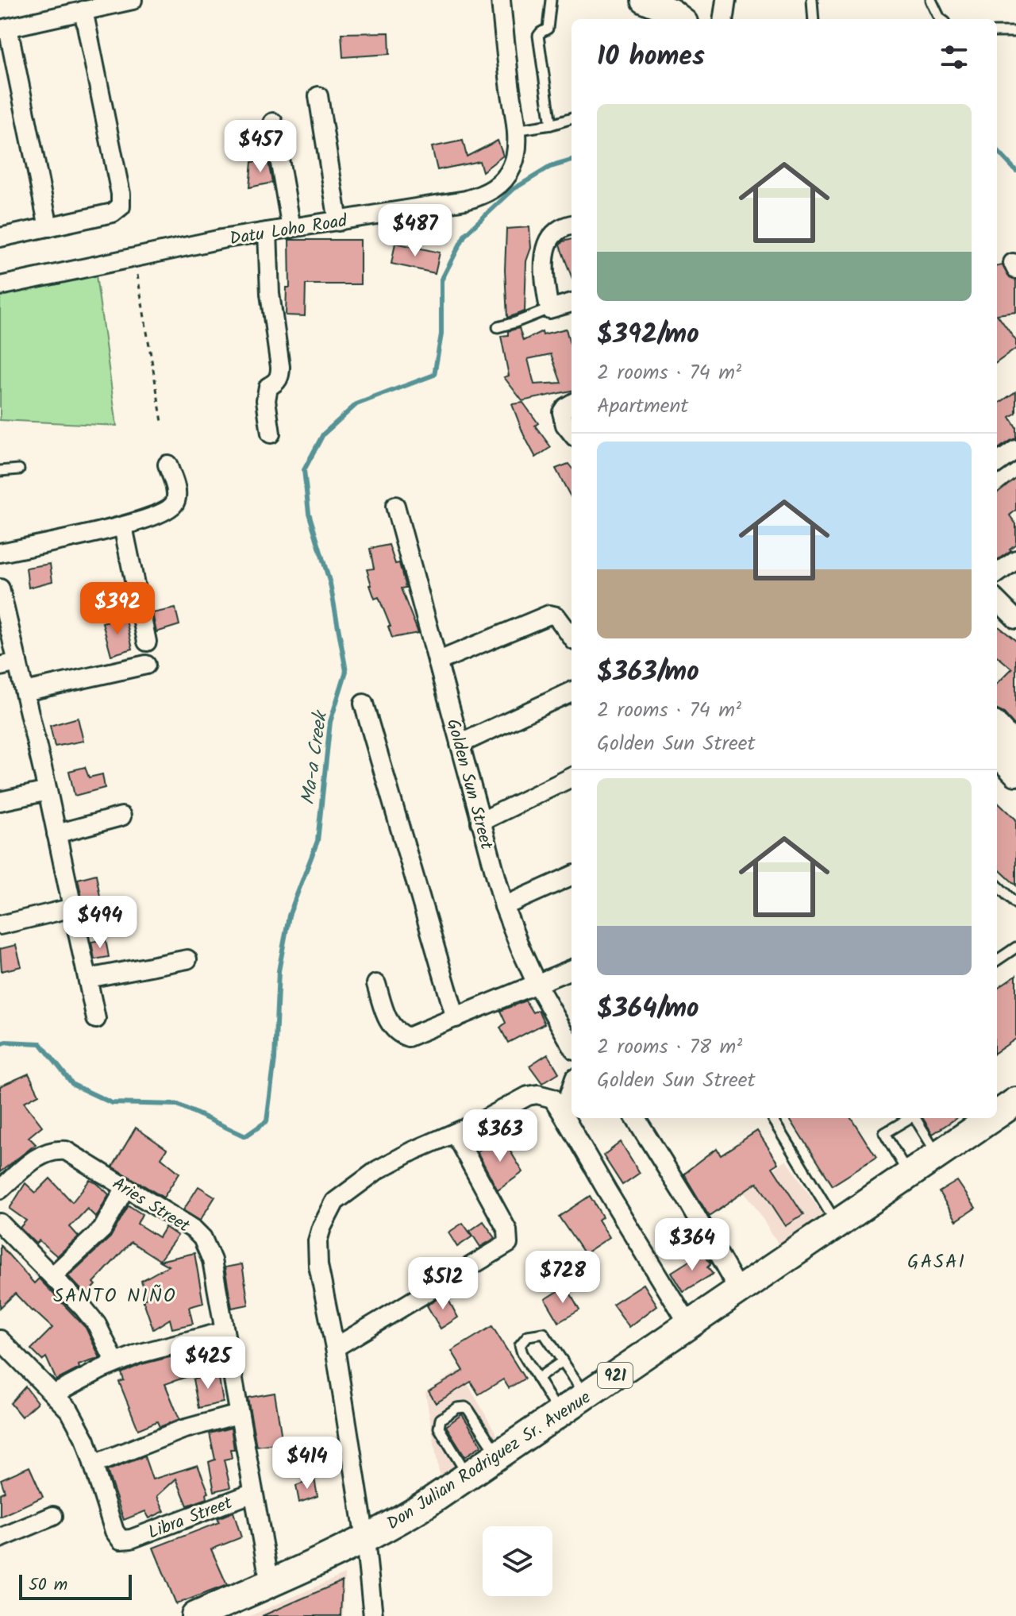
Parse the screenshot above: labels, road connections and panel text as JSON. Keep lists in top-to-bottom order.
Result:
{
  "streets": {
    "main road": ["921", "Don Julian Rodriguez Sr. Avenue"],
    "street": [
      "Datu Loho Road",
      "Golden Sun Street",
      "Aries Street",
      "Libra Street"
    ]
  },
  "crossings": [
    ["Aries Street", "Don Julian Rodriguez Sr. Avenue"],
    ["Aries Street", "Libra Street"]
  ],
  "districts": ["GASAI", "SANTO NIÑO"],
  "water": ["Ma-a Creek"],
  "scale_bar": "50 m",
  "page": {
    "heading": "10 homes",
    "list": [
      {
        "name": "$392/mo",
        "note": "2 rooms · 74 m² · Apartment"
      },
      {
        "name": "$363/mo",
        "note": "2 rooms · 74 m² · Golden Sun Street"
      },
      {
        "name": "$364/mo",
        "note": "2 rooms · 78 m² · Golden Sun Street"
      }
    ],
    "price": [
      "$457",
      "$487",
      "$392",
      "$494",
      "$363",
      "$364",
      "$728",
      "$512",
      "$425",
      "$414"
    ],
    "scale": "50 m"
  }
}
